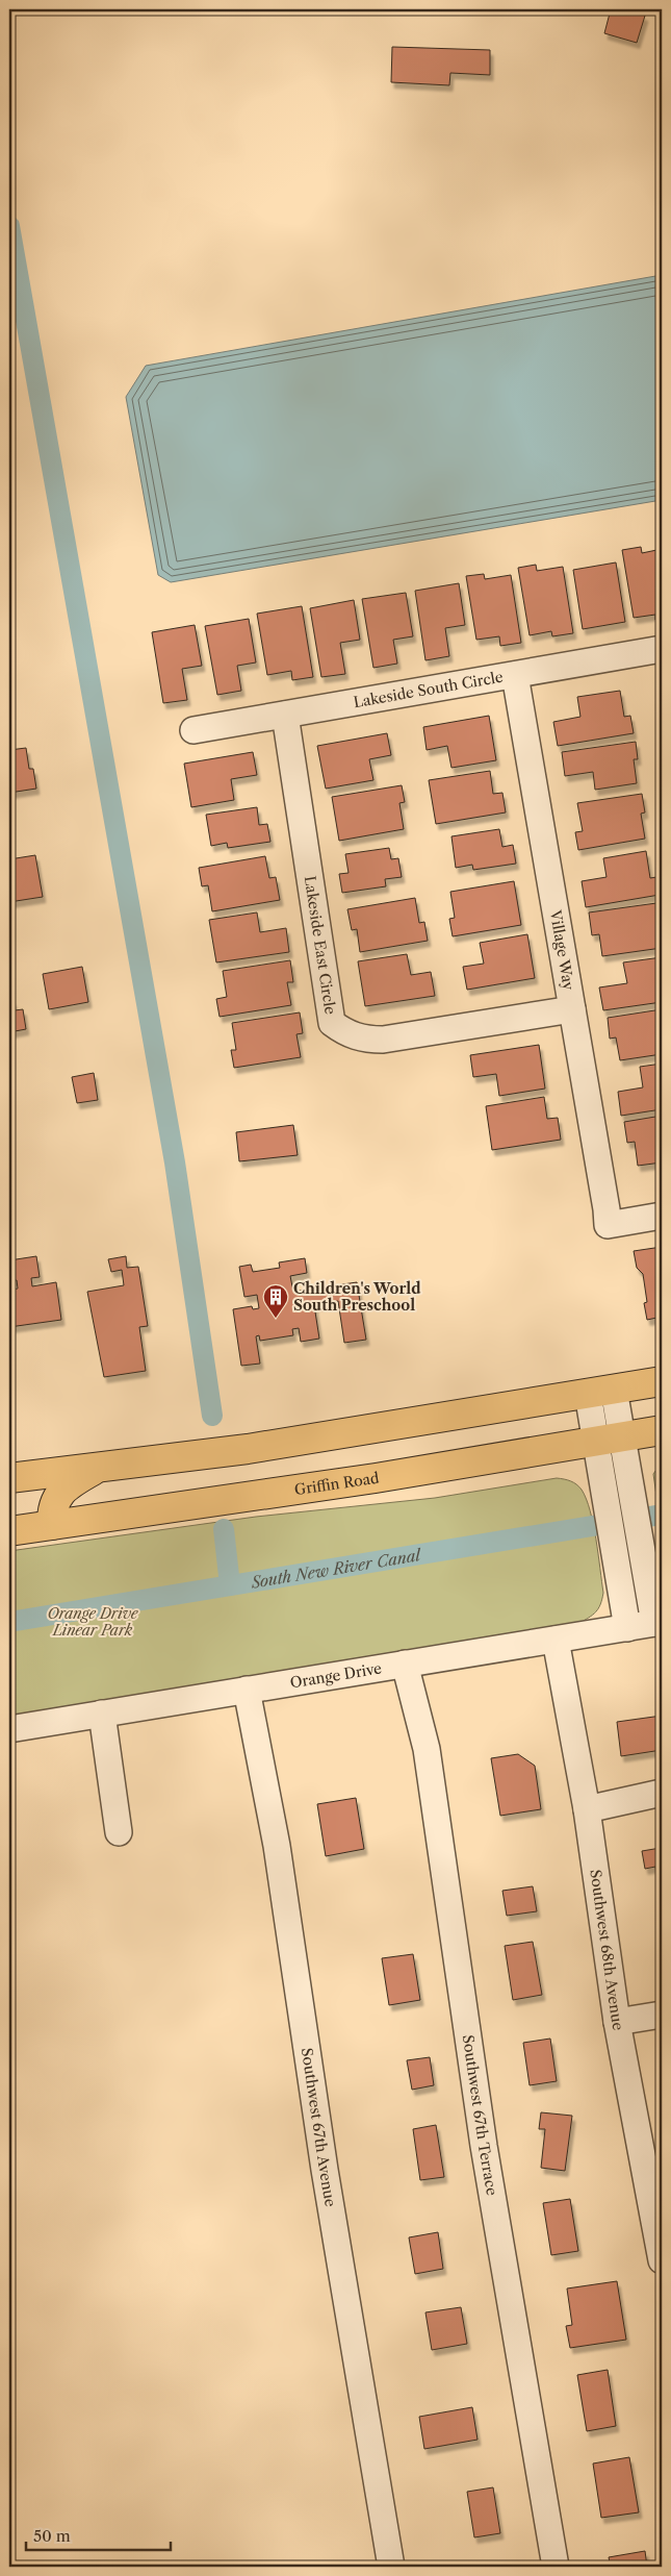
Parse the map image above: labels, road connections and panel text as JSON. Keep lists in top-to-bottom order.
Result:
{
  "streets": {
    "main road": ["Griffin Road"],
    "street": [
      "Lakeside South Circle",
      "Lakeside East Circle",
      "Village Way",
      "Orange Drive",
      "Southwest 68th Avenue",
      "Southwest 67th Terrace",
      "Southwest 67th Avenue"
    ]
  },
  "crossings": [
    ["Lakeside South Circle", "Lakeside East Circle"],
    ["Lakeside South Circle", "Village Way"],
    ["Lakeside East Circle", "Village Way"],
    ["Orange Drive", "Southwest 68th Avenue"],
    ["Orange Drive", "Southwest 67th Terrace"],
    ["Orange Drive", "Southwest 67th Avenue"]
  ],
  "water": ["South New River Canal"],
  "parks": ["Orange Drive Linear Park"],
  "places": {
    "building": ["Children's World South Preschool"]
  },
  "scale_bar": "50 m"
}
